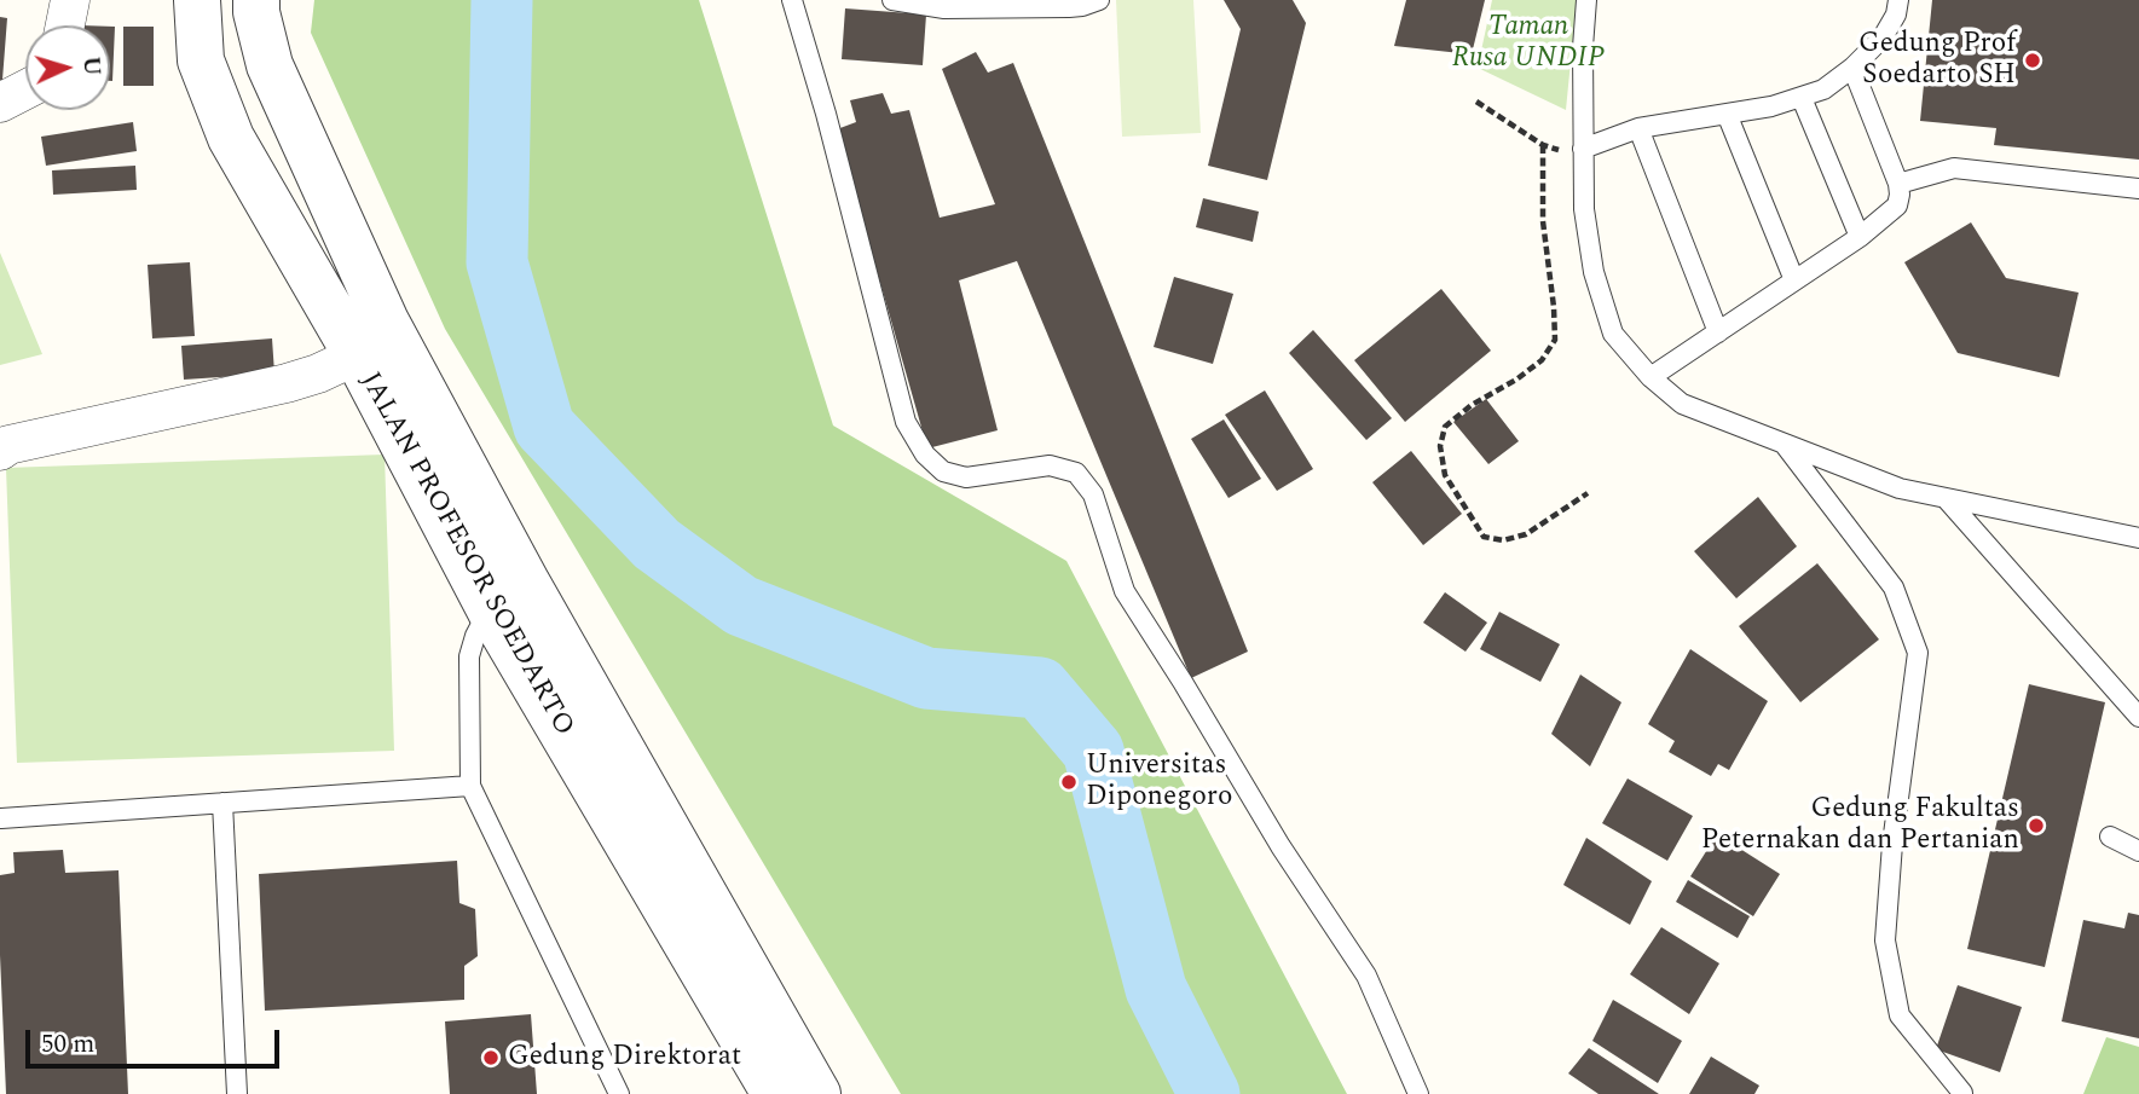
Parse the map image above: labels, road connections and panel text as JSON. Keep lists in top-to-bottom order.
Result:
{
  "streets": {
    "street": ["JALAN PROFESOR SOEDARTO"]
  },
  "parks": ["Taman Rusa UNDIP"],
  "places": [
    "Gedung Prof Soedarto SH",
    "Universitas Diponegoro",
    "Gedung Fakultas Peternakan dan Pertanian",
    "Gedung Direktorat"
  ],
  "scale_bar": "50 m",
  "north": "right"
}
